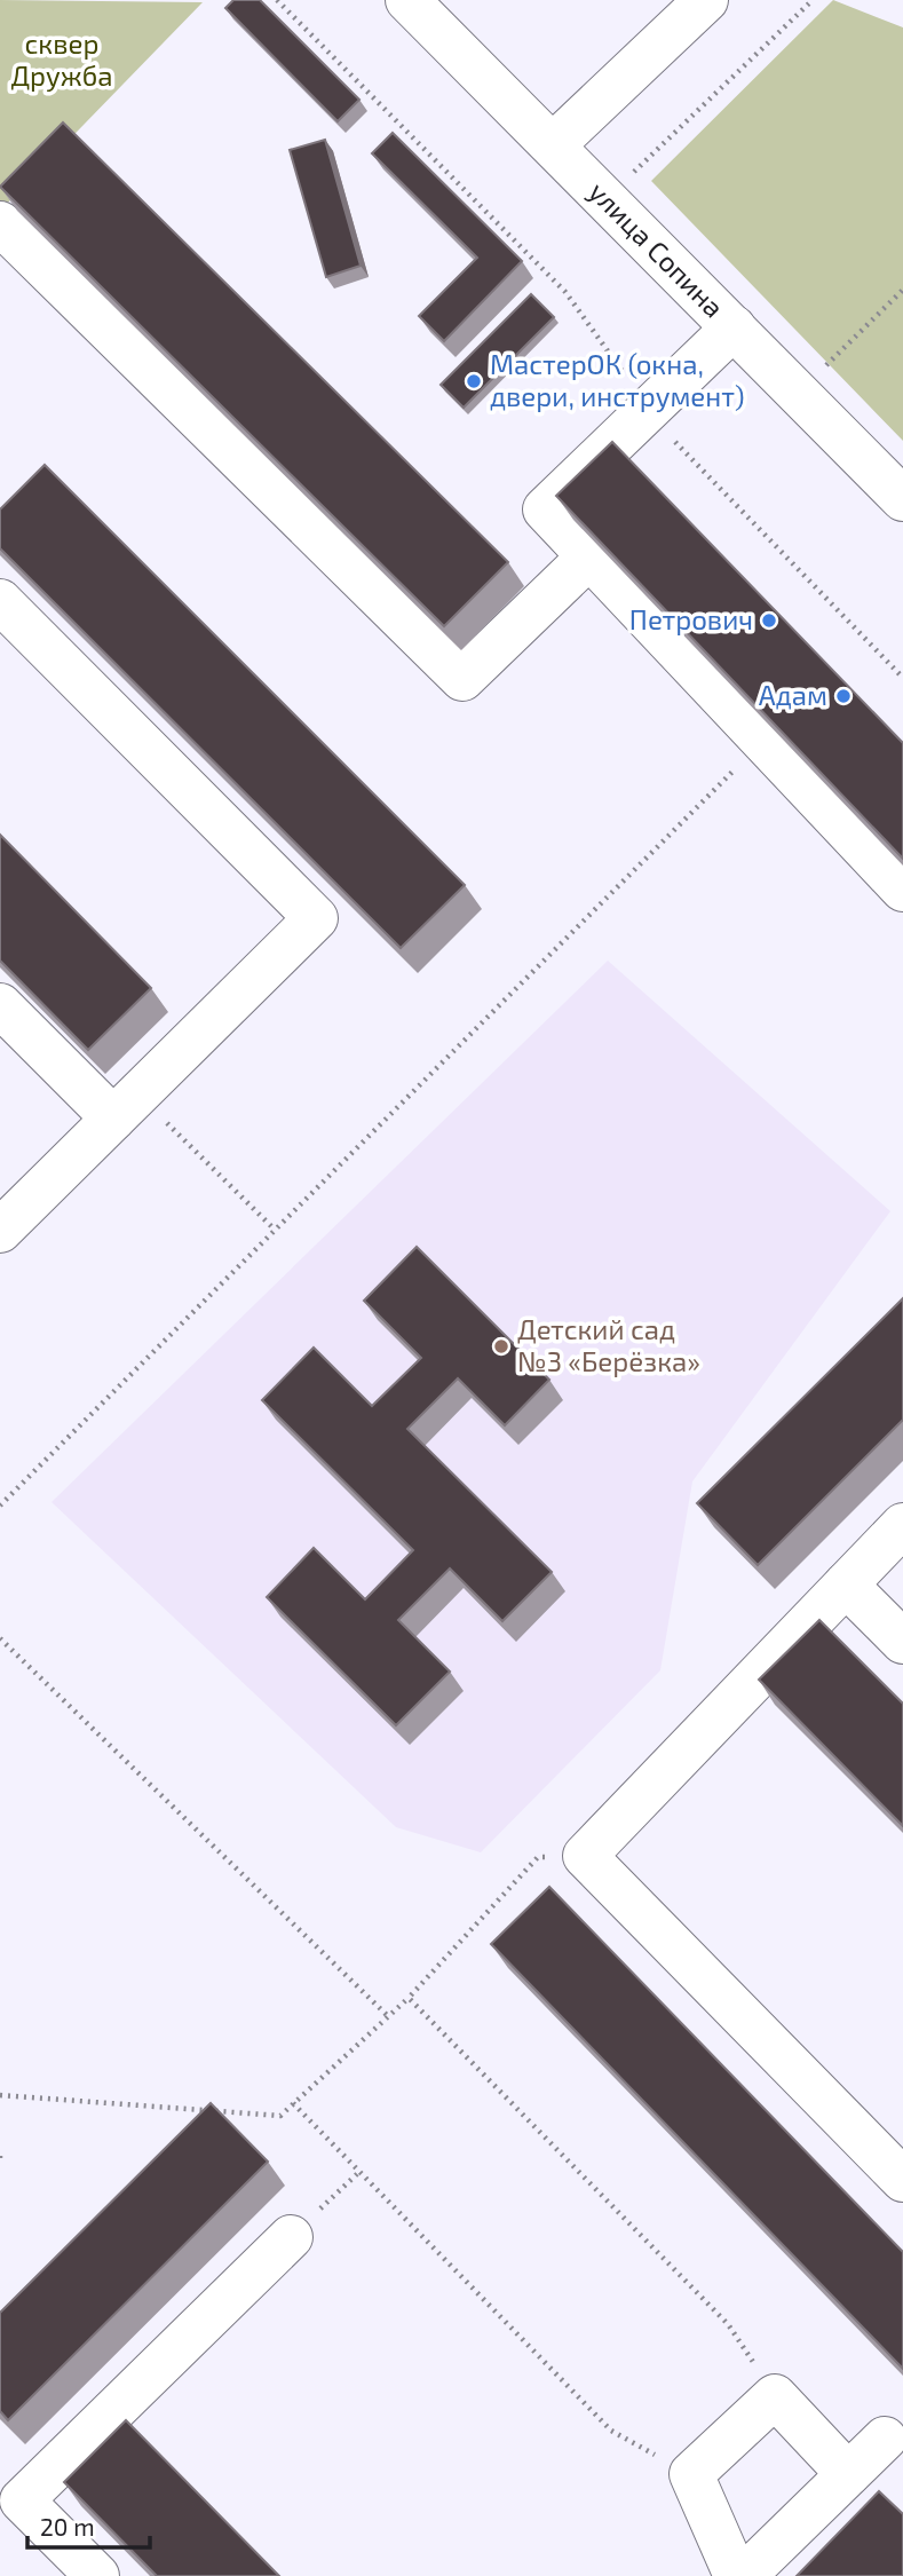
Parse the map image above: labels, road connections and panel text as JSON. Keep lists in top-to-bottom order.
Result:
{
  "streets": {
    "street": ["улица Сопина"]
  },
  "parks": ["сквер Дружба"],
  "places": [
    "МастерОК (окна, двери, инструмент)",
    "Петрович",
    "Адам",
    "Детский сад №3 «Берёзка»"
  ],
  "scale_bar": "20 m"
}
